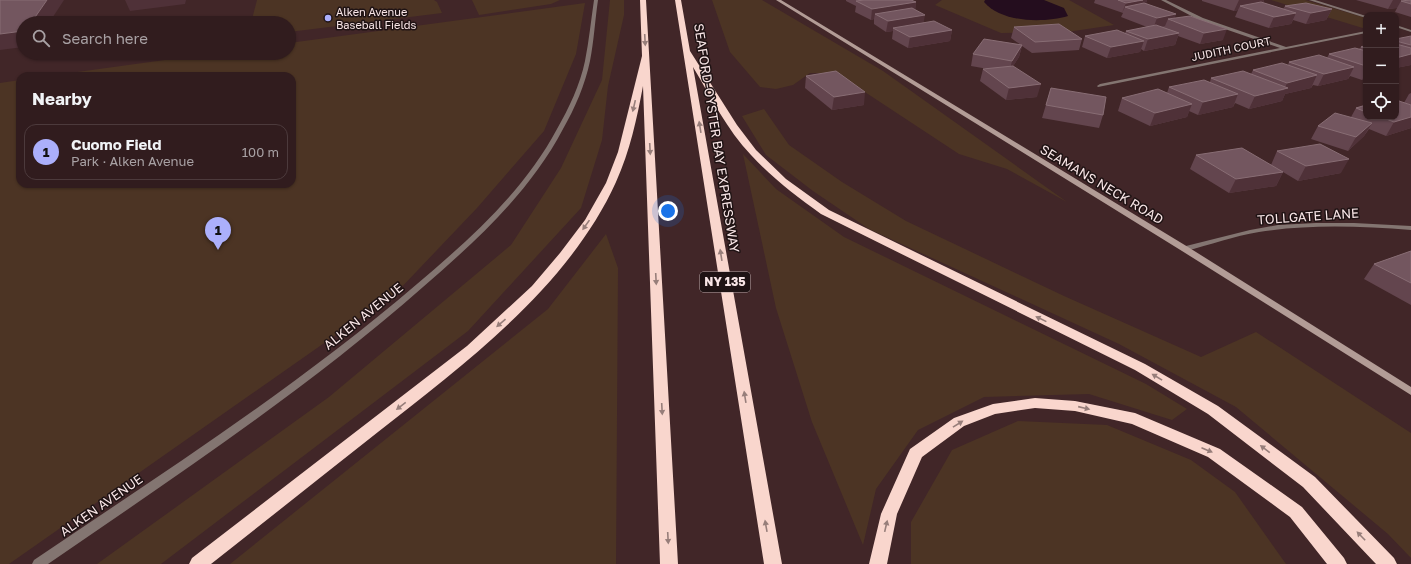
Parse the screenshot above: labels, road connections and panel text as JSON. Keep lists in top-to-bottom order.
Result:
{
  "streets": {
    "highway": ["SEAFORD-OYSTER BAY EXPRESSWAY", "NY 135"],
    "main road": ["SEAMANS NECK ROAD"],
    "street": ["JUDITH COURT", "TOLLGATE LANE", "ALKEN AVENUE"]
  },
  "crossings": [
    ["SEAMANS NECK ROAD", "TOLLGATE LANE"]
  ],
  "places": ["Alken Avenue Baseball Fields"],
  "page": {
    "map_buttons": ["+", "−"],
    "search": "Search here",
    "heading": "Nearby",
    "list": [
      {
        "mark": "1",
        "name": "Cuomo Field",
        "note": "Park · Alken Avenue",
        "value": "100 m"
      }
    ],
    "pins": "1"
  }
}
